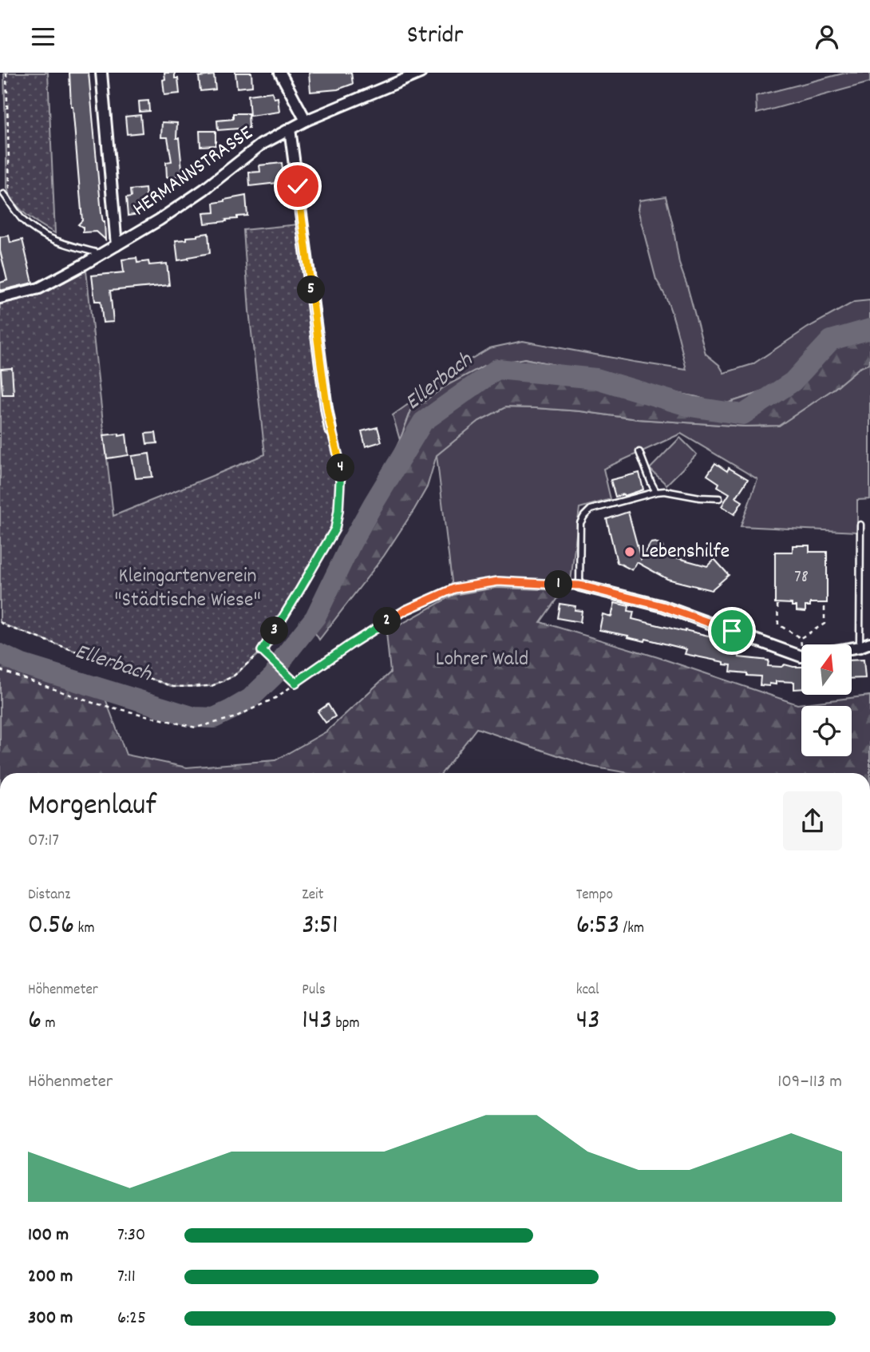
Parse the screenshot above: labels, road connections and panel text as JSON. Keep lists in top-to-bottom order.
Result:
{
  "streets": {
    "street": ["HERMANNSTRASSE"]
  },
  "water": ["Ellerbach"],
  "parks": ["Kleingartenverein \"Städtische Wiese\"", "Lohrer Wald"],
  "places": ["Lebenshilfe"],
  "house_numbers": ["78"],
  "north": "top",
  "page": {
    "header": "Stridr",
    "pins": [
      "5",
      "4",
      "1",
      "2",
      "3"
    ],
    "heading": ["Morgenlauf", "07:17"],
    "stats": [
      ["Distanz", "0.56 km"],
      ["Zeit", "3:51"],
      ["Tempo", "6:53 /km"],
      ["Höhenmeter", "6 m"],
      ["Puls", "143 bpm"],
      ["kcal", "43"]
    ],
    "chart": ["Höhenmeter", "109–113 m"],
    "list": [
      {
        "name": "100 m",
        "note": "7:30"
      },
      {
        "name": "200 m",
        "note": "7:11"
      },
      {
        "name": "300 m",
        "note": "6:25"
      }
    ]
  }
}
